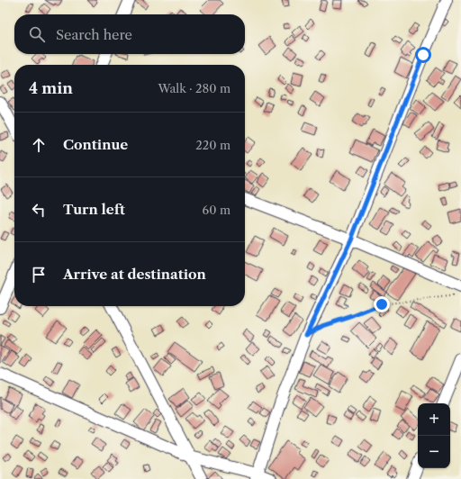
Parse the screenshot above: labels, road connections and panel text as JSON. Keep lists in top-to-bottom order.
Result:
{
  "page": {
    "search": "Search here",
    "heading": ["4 min", "Walk · 280 m"],
    "list": [
      ["Continue", "220 m"],
      ["Turn left", "60 m"],
      "Arrive at destination"
    ],
    "map_buttons": ["+", "−"]
  }
}
